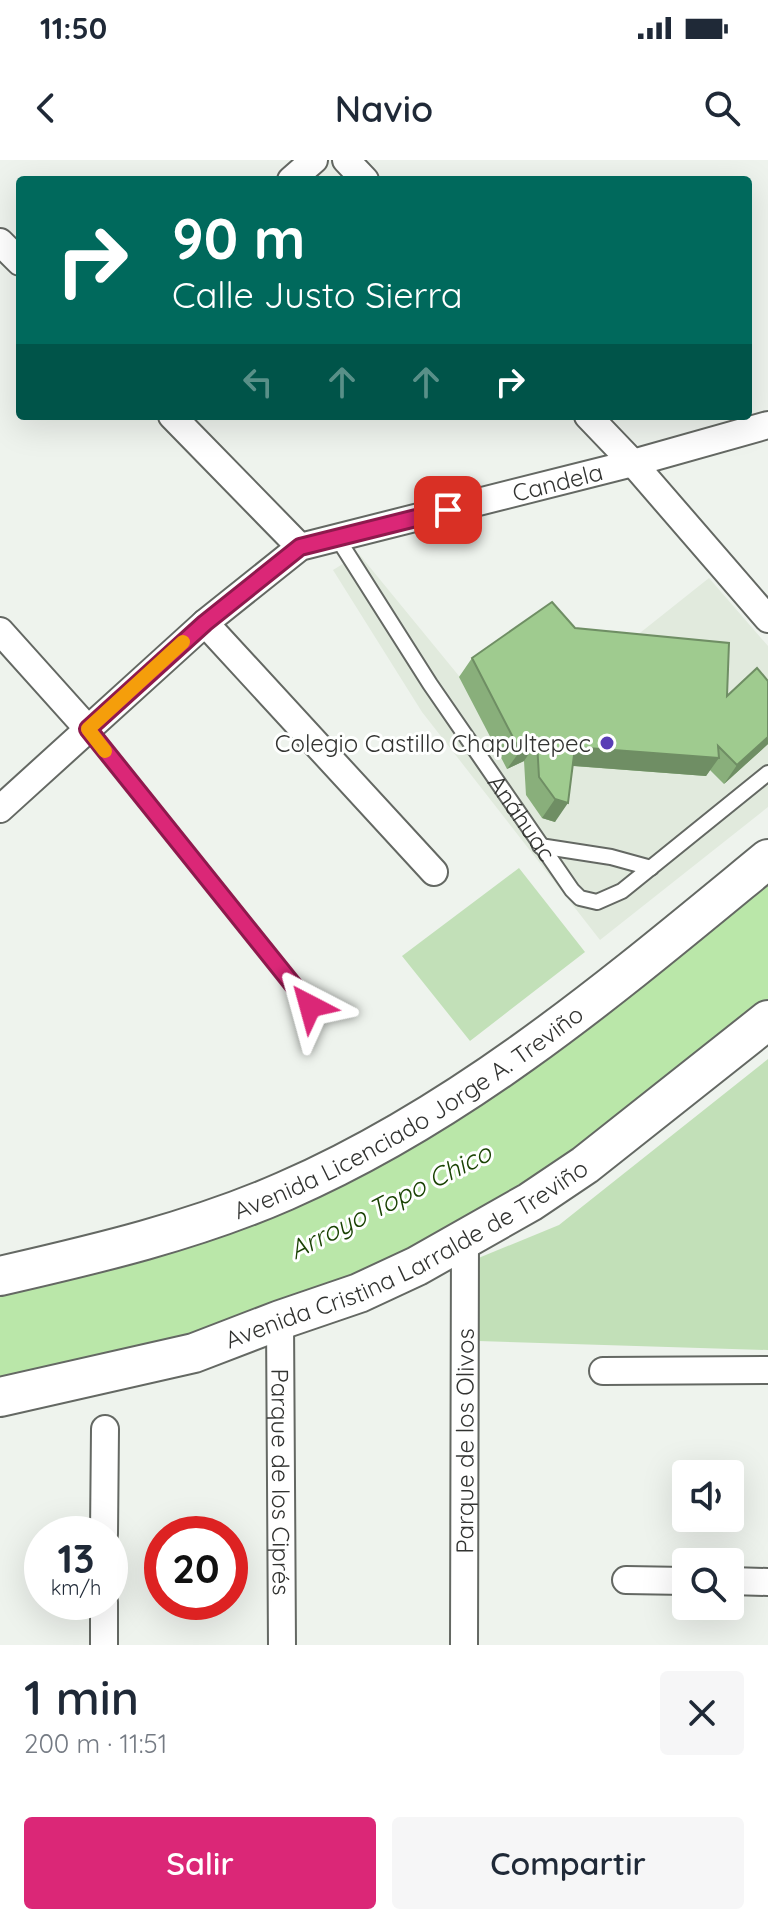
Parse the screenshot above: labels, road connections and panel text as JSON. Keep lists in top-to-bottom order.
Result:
{
  "streets": {
    "main road": ["Avenida Licenciado Jorge A. Treviño", "Avenida Cristina Larralde de Treviño"],
    "street": ["Candela", "Parque de los Olivos", "Parque de los Ciprés"],
    "lane": ["Anáhuac"]
  },
  "crossings": [
    ["Candela", "Anáhuac"],
    ["Avenida Cristina Larralde de Treviño", "Parque de los Olivos"],
    ["Avenida Cristina Larralde de Treviño", "Parque de los Ciprés"]
  ],
  "water": ["Arroyo Topo Chico"],
  "places": ["Colegio Castillo Chapultepec"],
  "page": {
    "status": "11:50",
    "header": "Navio",
    "turn": ["90 m", "Calle Justo Sierra"],
    "speed": "13 km/h",
    "limit": "20",
    "heading": ["1 min", "200 m · 11:51"],
    "buttons": ["Salir", "Compartir"]
  }
}
